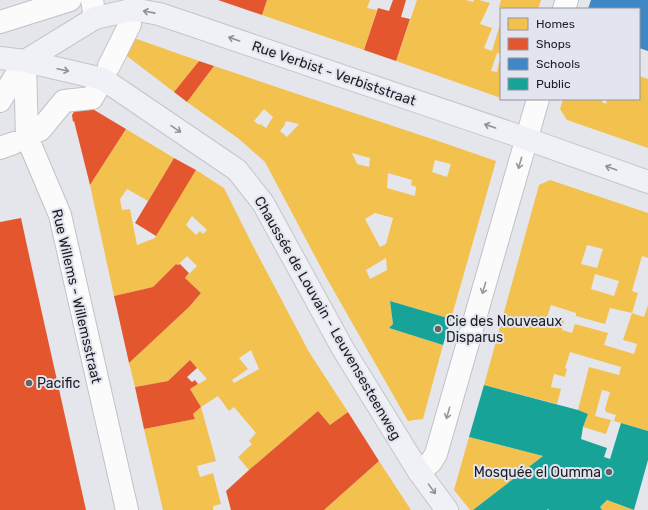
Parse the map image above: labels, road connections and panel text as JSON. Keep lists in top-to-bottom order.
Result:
{
  "streets": {
    "main road": ["Rue Verbist - Verbiststraat", "Chaussée de Louvain - Leuvensesteenweg"],
    "street": ["Rue Willems - Willemsstraat"]
  },
  "crossings": [
    ["Rue Verbist - Verbiststraat", "Rue Willems - Willemsstraat"],
    ["Rue Verbist - Verbiststraat", "Chaussée de Louvain - Leuvensesteenweg"],
    ["Rue Willems - Willemsstraat", "Chaussée de Louvain - Leuvensesteenweg"]
  ],
  "one_way": ["Rue Verbist - Verbiststraat", "Chaussée de Louvain - Leuvensesteenweg"],
  "places": ["Cie des Nouveaux Disparus", "Pacific", "Mosquée el Oumma"],
  "legend": [
    "Homes",
    "Shops",
    "Schools",
    "Public"
  ]
}
